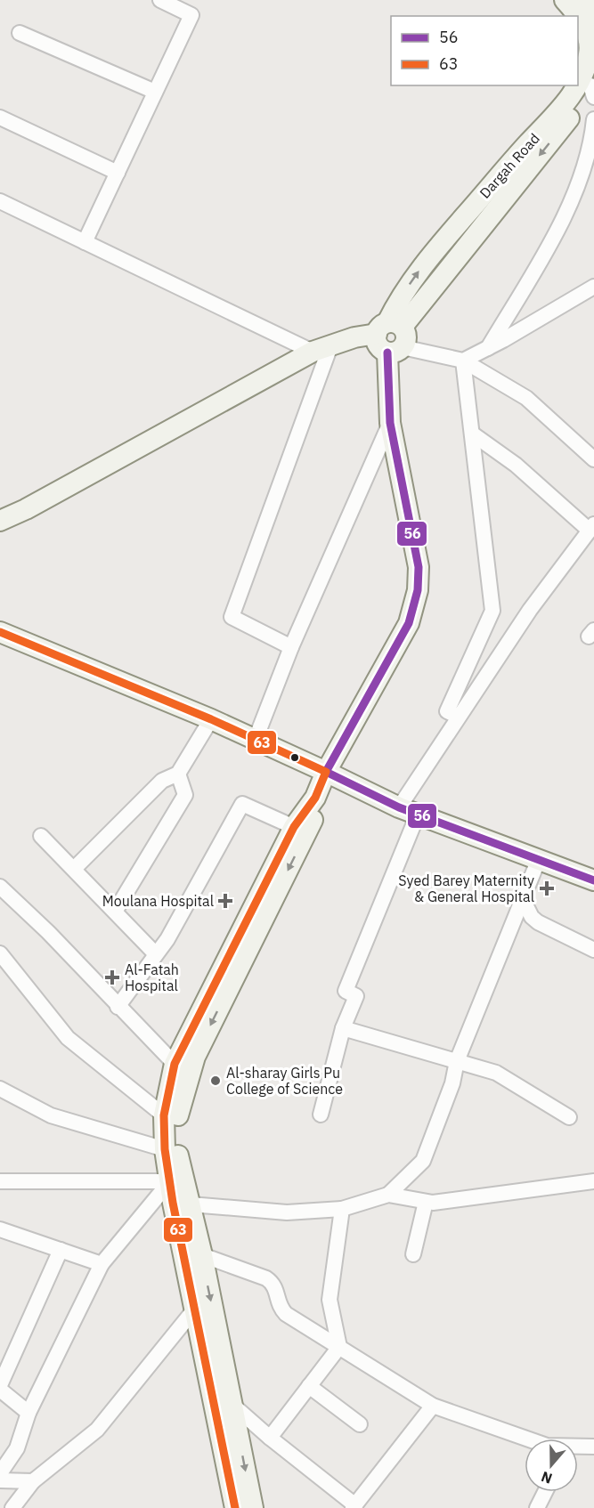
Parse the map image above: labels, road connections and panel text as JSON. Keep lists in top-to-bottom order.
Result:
{
  "streets": {
    "main road": ["Dargah Road"]
  },
  "places": {
    "health": ["Syed Barey Maternity & General Hospital", "Moulana Hospital", "Al-Fatah Hospital"],
    "other": ["Al-sharay Girls Pu College of Science"]
  },
  "lines": ["transit line 56", "transit line 63"],
  "legend": ["56", "63"],
  "north": "bottom"
}
